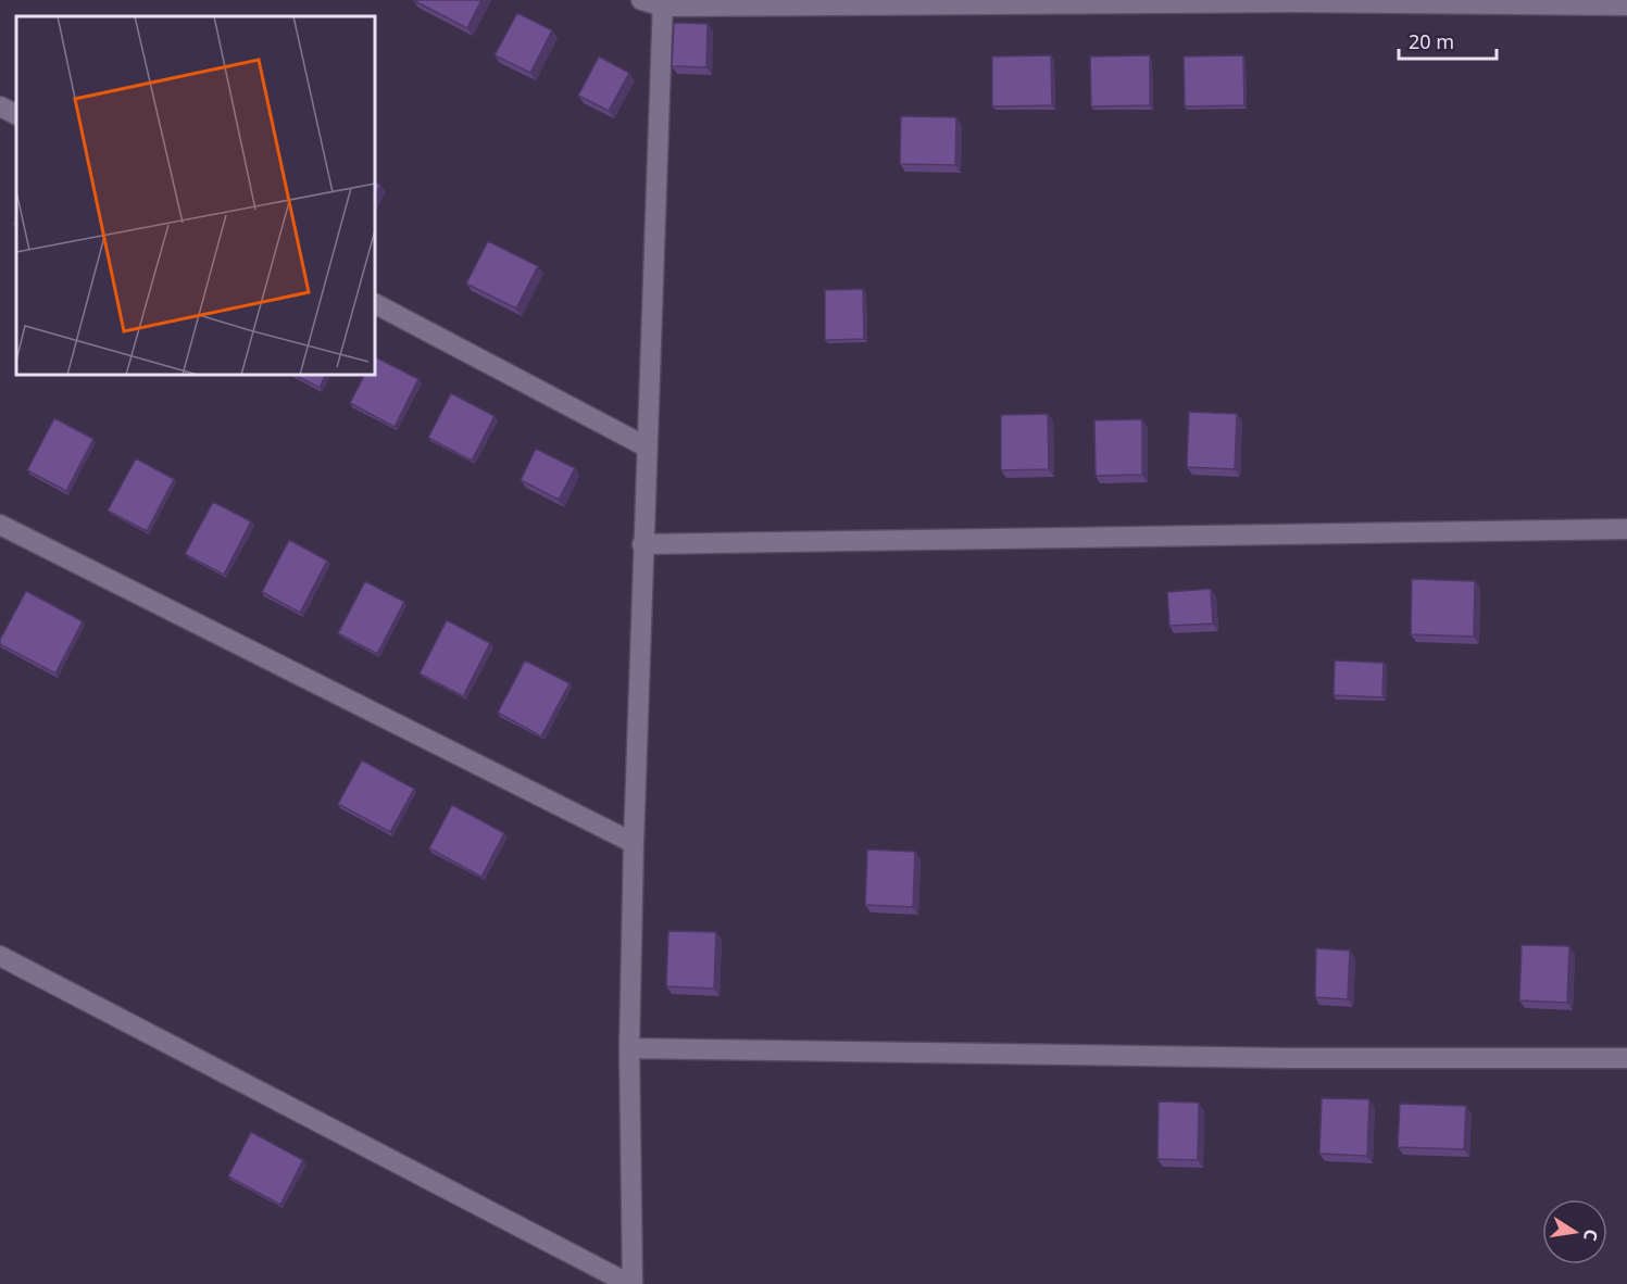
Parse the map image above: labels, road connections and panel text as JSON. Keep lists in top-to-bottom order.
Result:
{
  "scale_bar": "20 m",
  "north": "right"
}
